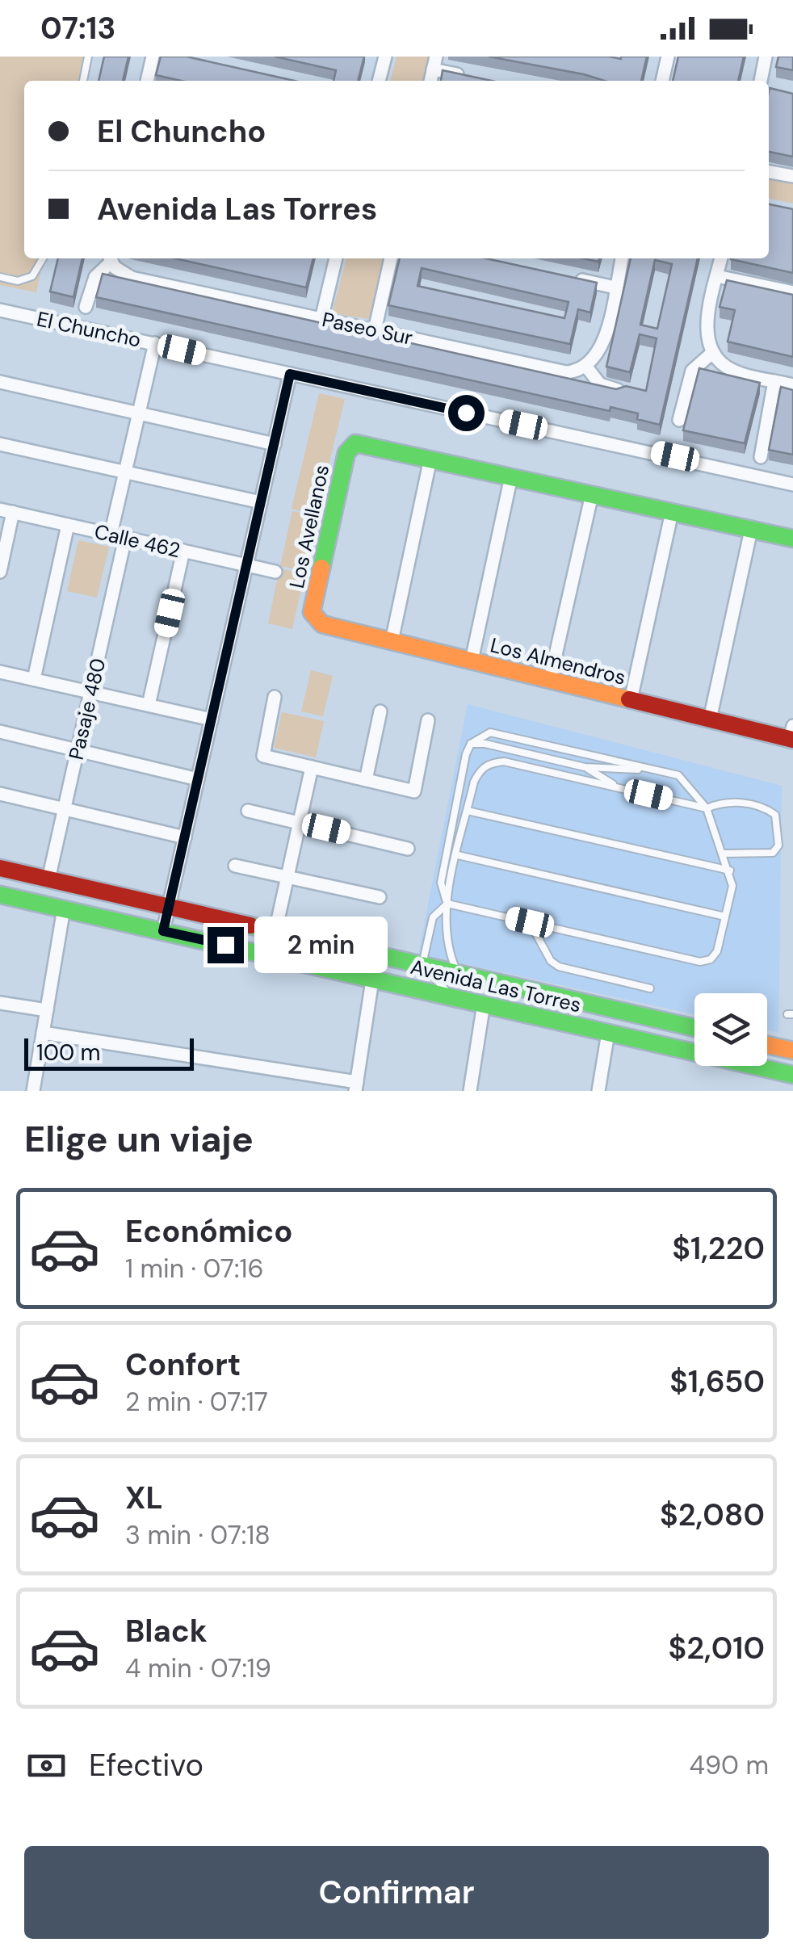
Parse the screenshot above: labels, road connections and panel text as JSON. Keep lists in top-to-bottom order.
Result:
{
  "streets": {
    "main road": ["Los Avellanos", "Los Almendros", "Avenida Las Torres"],
    "street": [
      "Paseo Sur",
      "El Chuncho",
      "Calle 462",
      "Pasaje 480"
    ]
  },
  "crossings": [
    ["Los Avellanos", "Los Almendros"],
    ["Calle 462", "Pasaje 480"],
    ["Pasaje 480", "Avenida Las Torres"]
  ],
  "scale_bar": "100 m",
  "page": {
    "status": "07:13",
    "banner": ["El Chuncho", "Avenida Las Torres"],
    "bubble": "2 min",
    "scale": "100 m",
    "heading": "Elige un viaje",
    "list": [
      {
        "name": "Económico",
        "note": "1 min · 07:16",
        "value": "$1,220"
      },
      {
        "name": "Confort",
        "note": "2 min · 07:17",
        "value": "$1,650"
      },
      {
        "name": "XL",
        "note": "3 min · 07:18",
        "value": "$2,080"
      },
      {
        "name": "Black",
        "note": "4 min · 07:19",
        "value": "$2,010"
      }
    ],
    "pay": ["Efectivo", "490 m"],
    "buttons": "Confirmar"
  }
}
